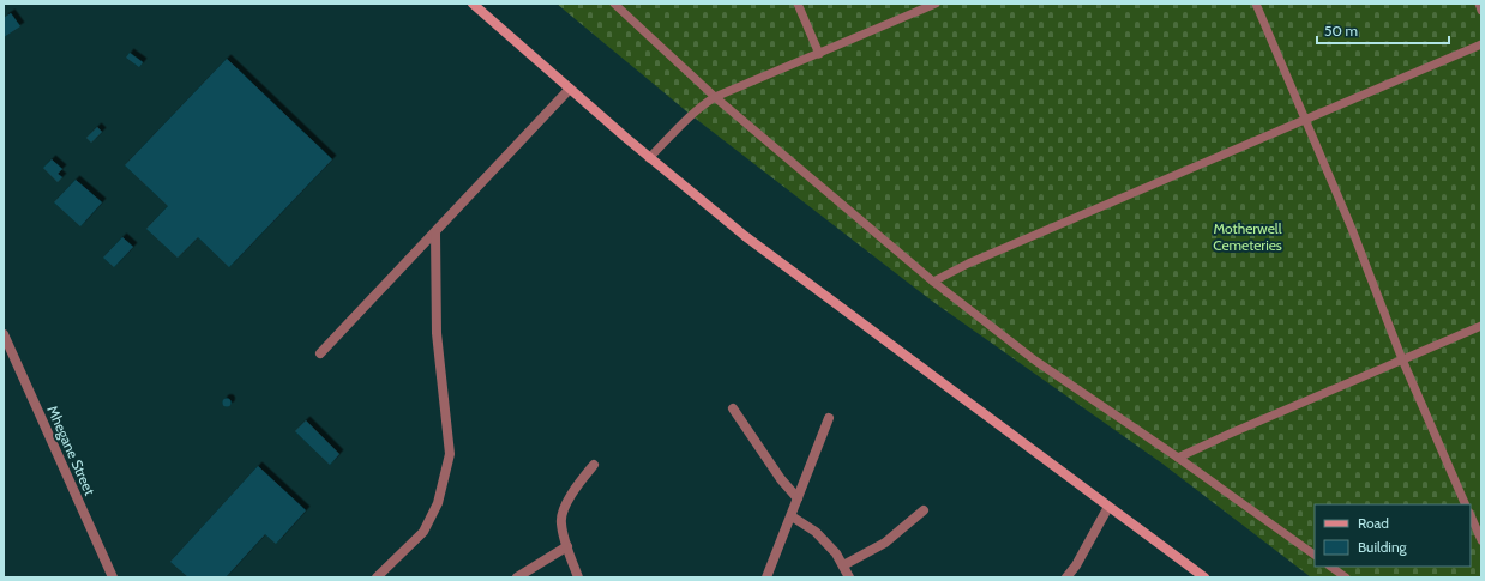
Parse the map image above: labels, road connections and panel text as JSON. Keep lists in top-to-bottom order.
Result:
{
  "streets": {
    "street": ["Mhegane Street"]
  },
  "parks": ["Motherwell Cemeteries"],
  "legend": ["Road", "Building"],
  "scale_bar": "50 m"
}
